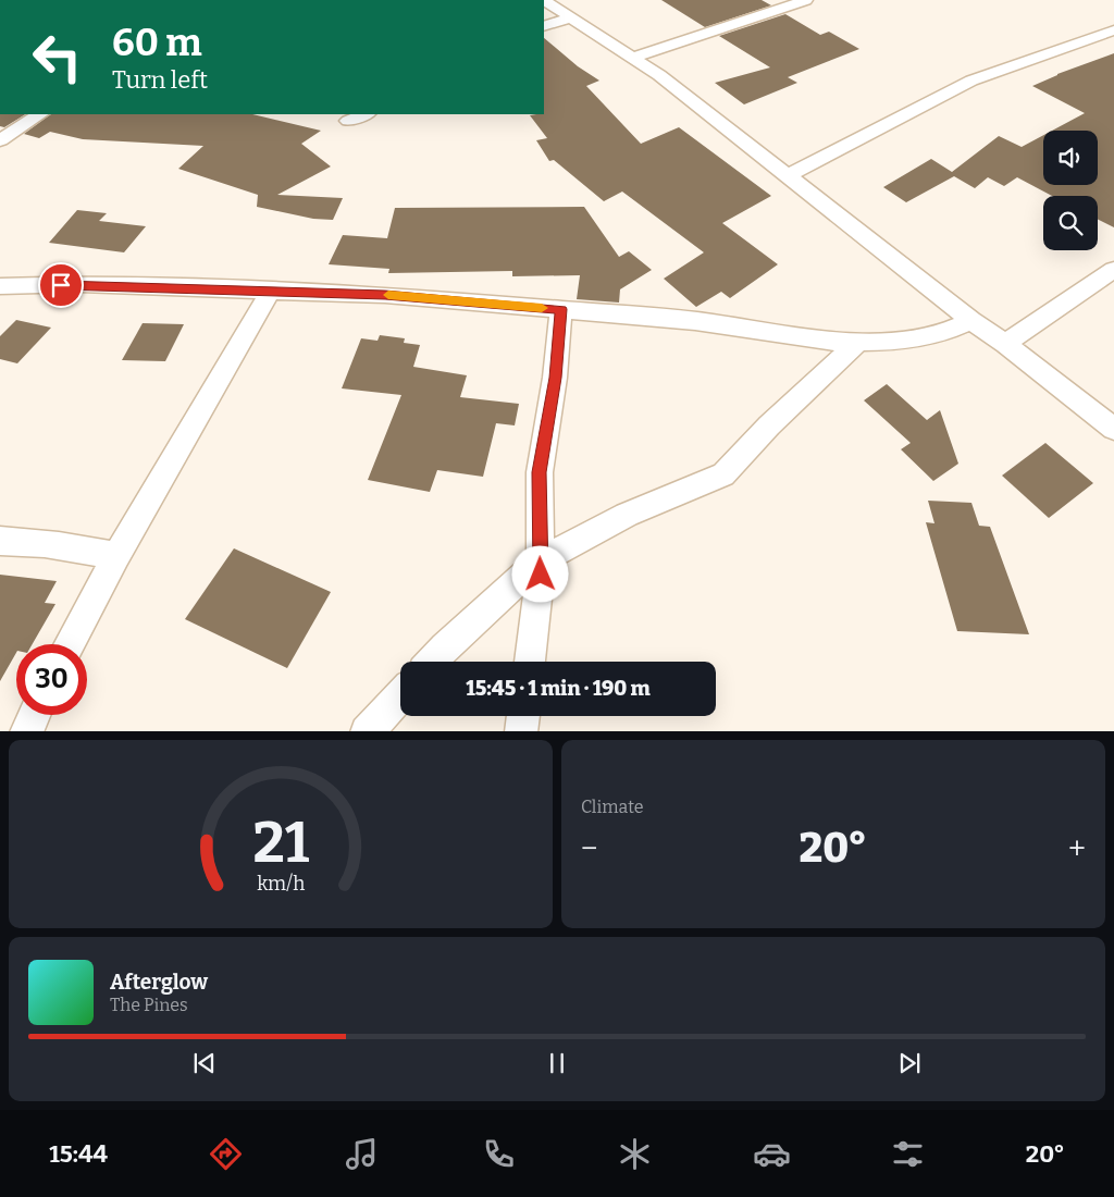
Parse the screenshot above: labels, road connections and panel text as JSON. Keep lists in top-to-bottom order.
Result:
{
  "page": {
    "turn": ["60 m", "Turn left"],
    "limit": "30",
    "trip": "15:45 · 1 min · 190 m",
    "tile": "Climate",
    "heat": ["−", "20°", "+"],
    "song": ["Afterglow", "The Pines"],
    "tabs": ["15:44", "20°"],
    "gauge": ["21", "km/h"]
  }
}
